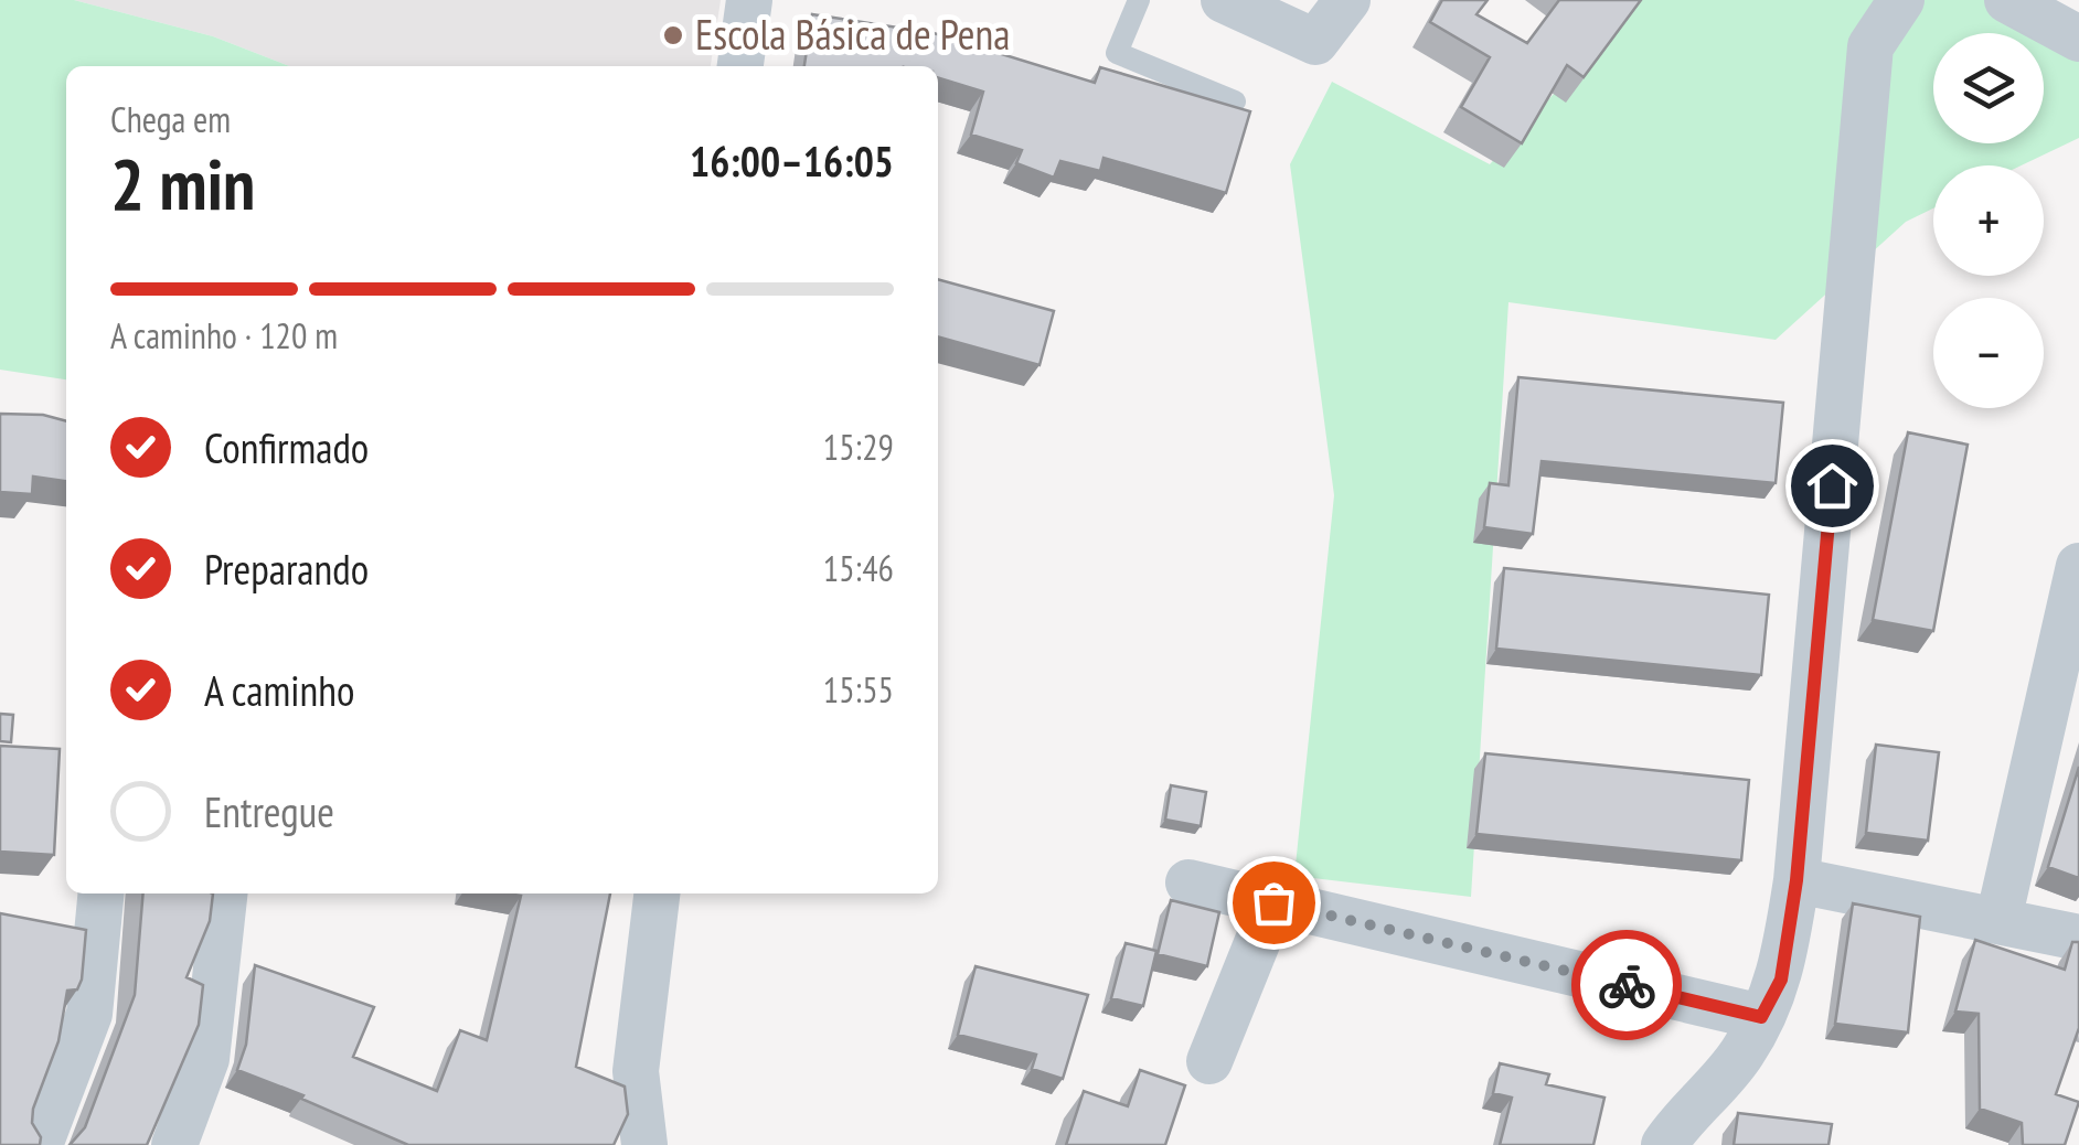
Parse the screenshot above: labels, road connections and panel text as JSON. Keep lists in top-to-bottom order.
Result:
{
  "places": ["Escola Básica de Pena"],
  "page": {
    "map_buttons": ["+", "−"],
    "heading": ["2 min", "Chega em", "16:00–16:05"],
    "bar": "A caminho · 120 m",
    "list": [
      ["Confirmado", "15:29"],
      ["Preparando", "15:46"],
      ["A caminho", "15:55"],
      "Entregue"
    ]
  }
}
